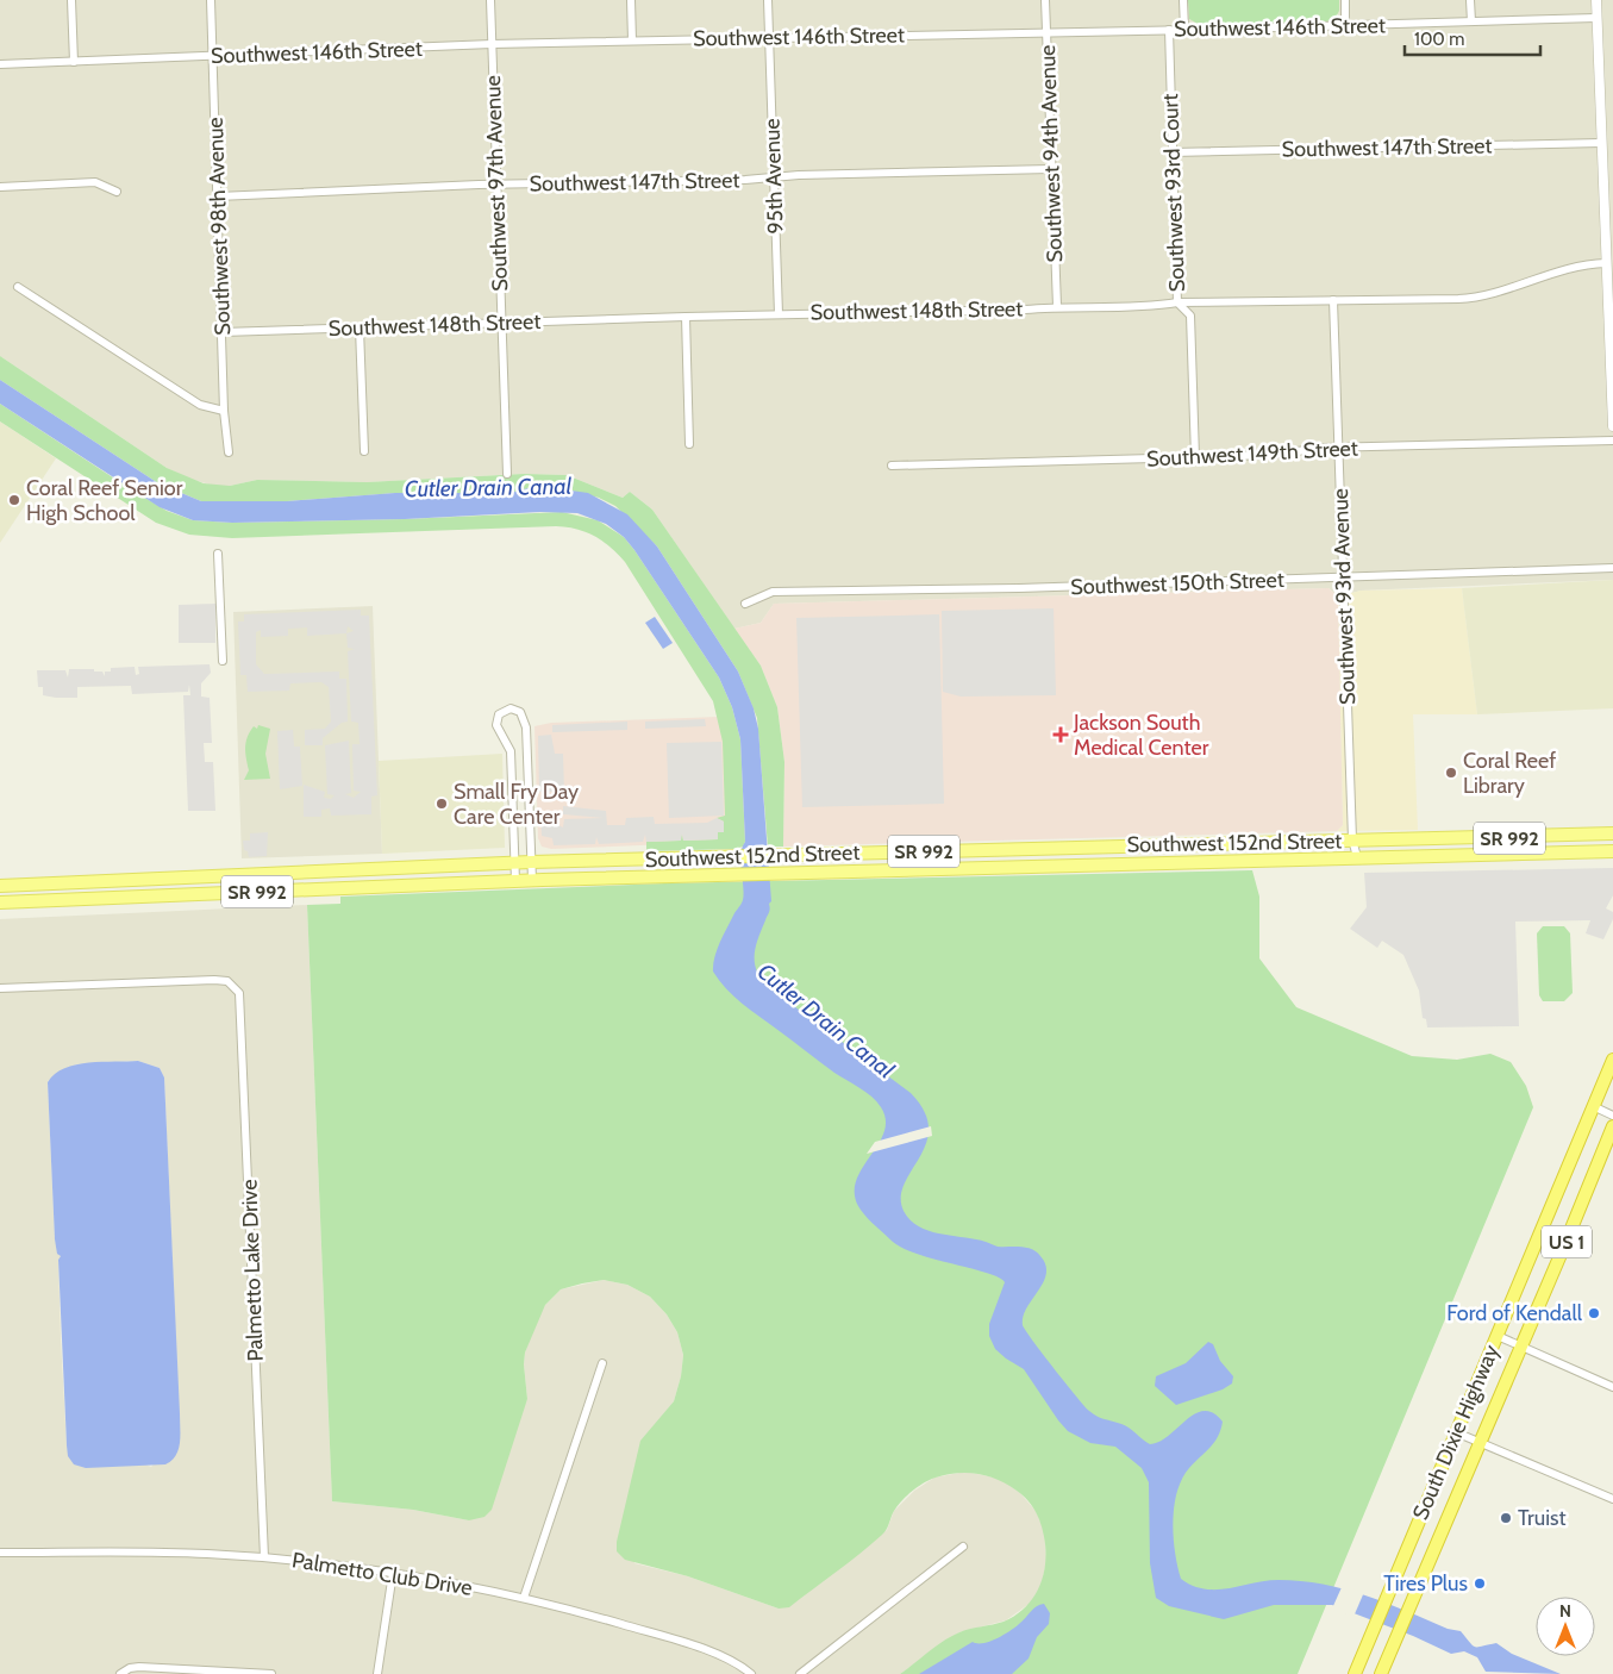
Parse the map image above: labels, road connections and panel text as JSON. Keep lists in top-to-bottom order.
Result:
{
  "streets": {
    "highway": ["US 1", "South Dixie Highway"],
    "main road": ["SR 992", "Southwest 152nd Street"],
    "street": [
      "Southwest 146th Street",
      "Southwest 147th Street",
      "Southwest 94th Avenue",
      "95th Avenue",
      "Southwest 97th Avenue",
      "Southwest 93rd Court",
      "Southwest 98th Avenue",
      "Southwest 148th Street",
      "Southwest 149th Street",
      "Southwest 150th Street",
      "Southwest 93rd Avenue",
      "Palmetto Lake Drive",
      "Palmetto Club Drive"
    ]
  },
  "crossings": [
    ["Southwest 146th Street", "Southwest 94th Avenue"],
    ["Southwest 146th Street", "95th Avenue"],
    ["Southwest 146th Street", "Southwest 97th Avenue"],
    ["Southwest 146th Street", "Southwest 93rd Court"],
    ["Southwest 146th Street", "Southwest 98th Avenue"],
    ["Southwest 147th Street", "Southwest 94th Avenue"],
    ["Southwest 147th Street", "95th Avenue"],
    ["Southwest 147th Street", "Southwest 97th Avenue"],
    ["Southwest 147th Street", "Southwest 93rd Court"],
    ["Southwest 147th Street", "Southwest 98th Avenue"],
    ["Southwest 94th Avenue", "Southwest 148th Street"],
    ["95th Avenue", "Southwest 148th Street"],
    ["Southwest 97th Avenue", "Southwest 148th Street"],
    ["Southwest 93rd Court", "Southwest 148th Street"],
    ["Southwest 93rd Court", "Southwest 149th Street"],
    ["Southwest 98th Avenue", "Southwest 148th Street"],
    ["Southwest 148th Street", "Southwest 93rd Avenue"],
    ["Southwest 149th Street", "Southwest 93rd Avenue"],
    ["Southwest 150th Street", "Southwest 93rd Avenue"],
    ["Southwest 93rd Avenue", "Southwest 152nd Street"],
    ["Palmetto Lake Drive", "Palmetto Club Drive"]
  ],
  "water": ["Cutler Drain Canal"],
  "places": {
    "other": [
      "Coral Reef Senior High School",
      "Coral Reef Library",
      "Small Fry Day Care Center",
      "Ford of Kendall",
      "Truist",
      "Tires Plus"
    ],
    "health": ["Jackson South Medical Center"]
  },
  "scale_bar": "100 m",
  "north": "top"
}
